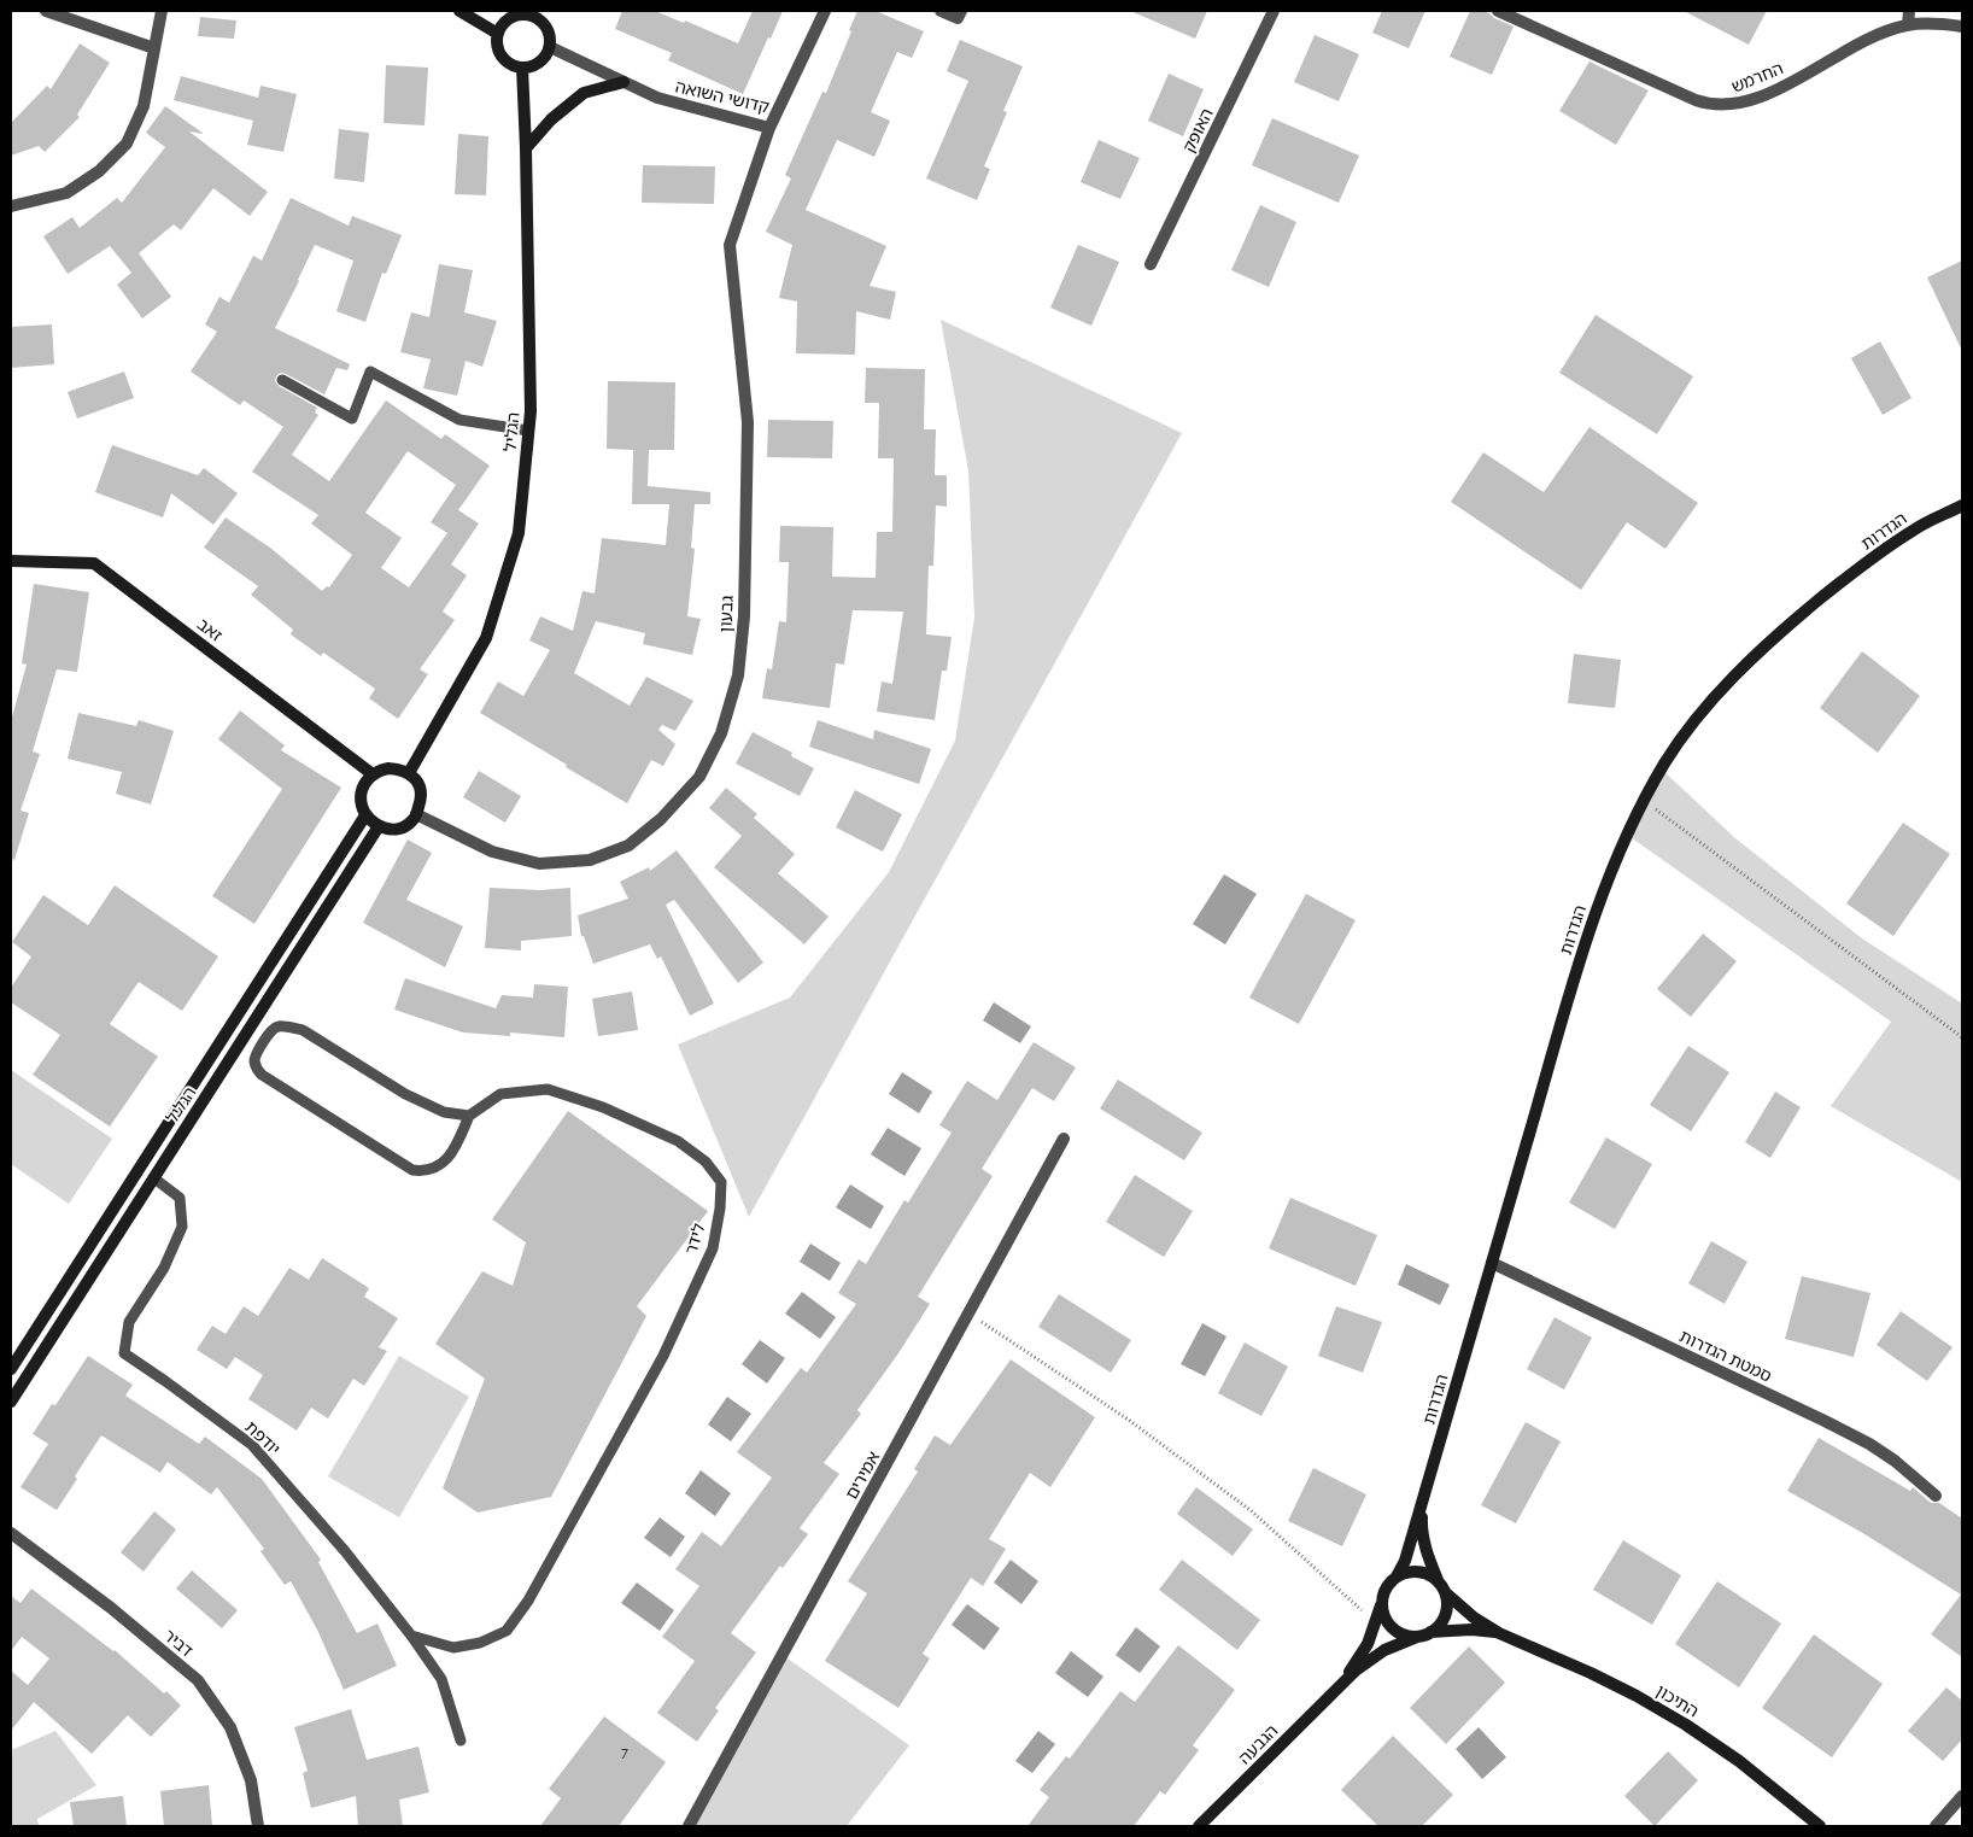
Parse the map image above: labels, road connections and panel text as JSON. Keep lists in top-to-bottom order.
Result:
{
  "streets": {
    "street": [
      "החרמש",
      "קדושי השואה",
      "האופק",
      "הגליל",
      "הגדרות",
      "גבעון",
      "זאב",
      "סמטת הגדרות",
      "אמירים",
      "דביר",
      "התיכון",
      "הגבעה"
    ],
    "lane": ["לידר", "יודפת"]
  },
  "crossings": [
    ["קדושי השואה", "הגליל"],
    ["קדושי השואה", "גבעון"],
    ["הגליל", "גבעון"],
    ["הגליל", "זאב"],
    ["הגליל", "יודפת"],
    ["הגדרות", "סמטת הגדרות"],
    ["הגדרות", "הגבעה"],
    ["גבעון", "זאב"],
    ["לידר", "יודפת"]
  ],
  "house_numbers": ["7"]
}
